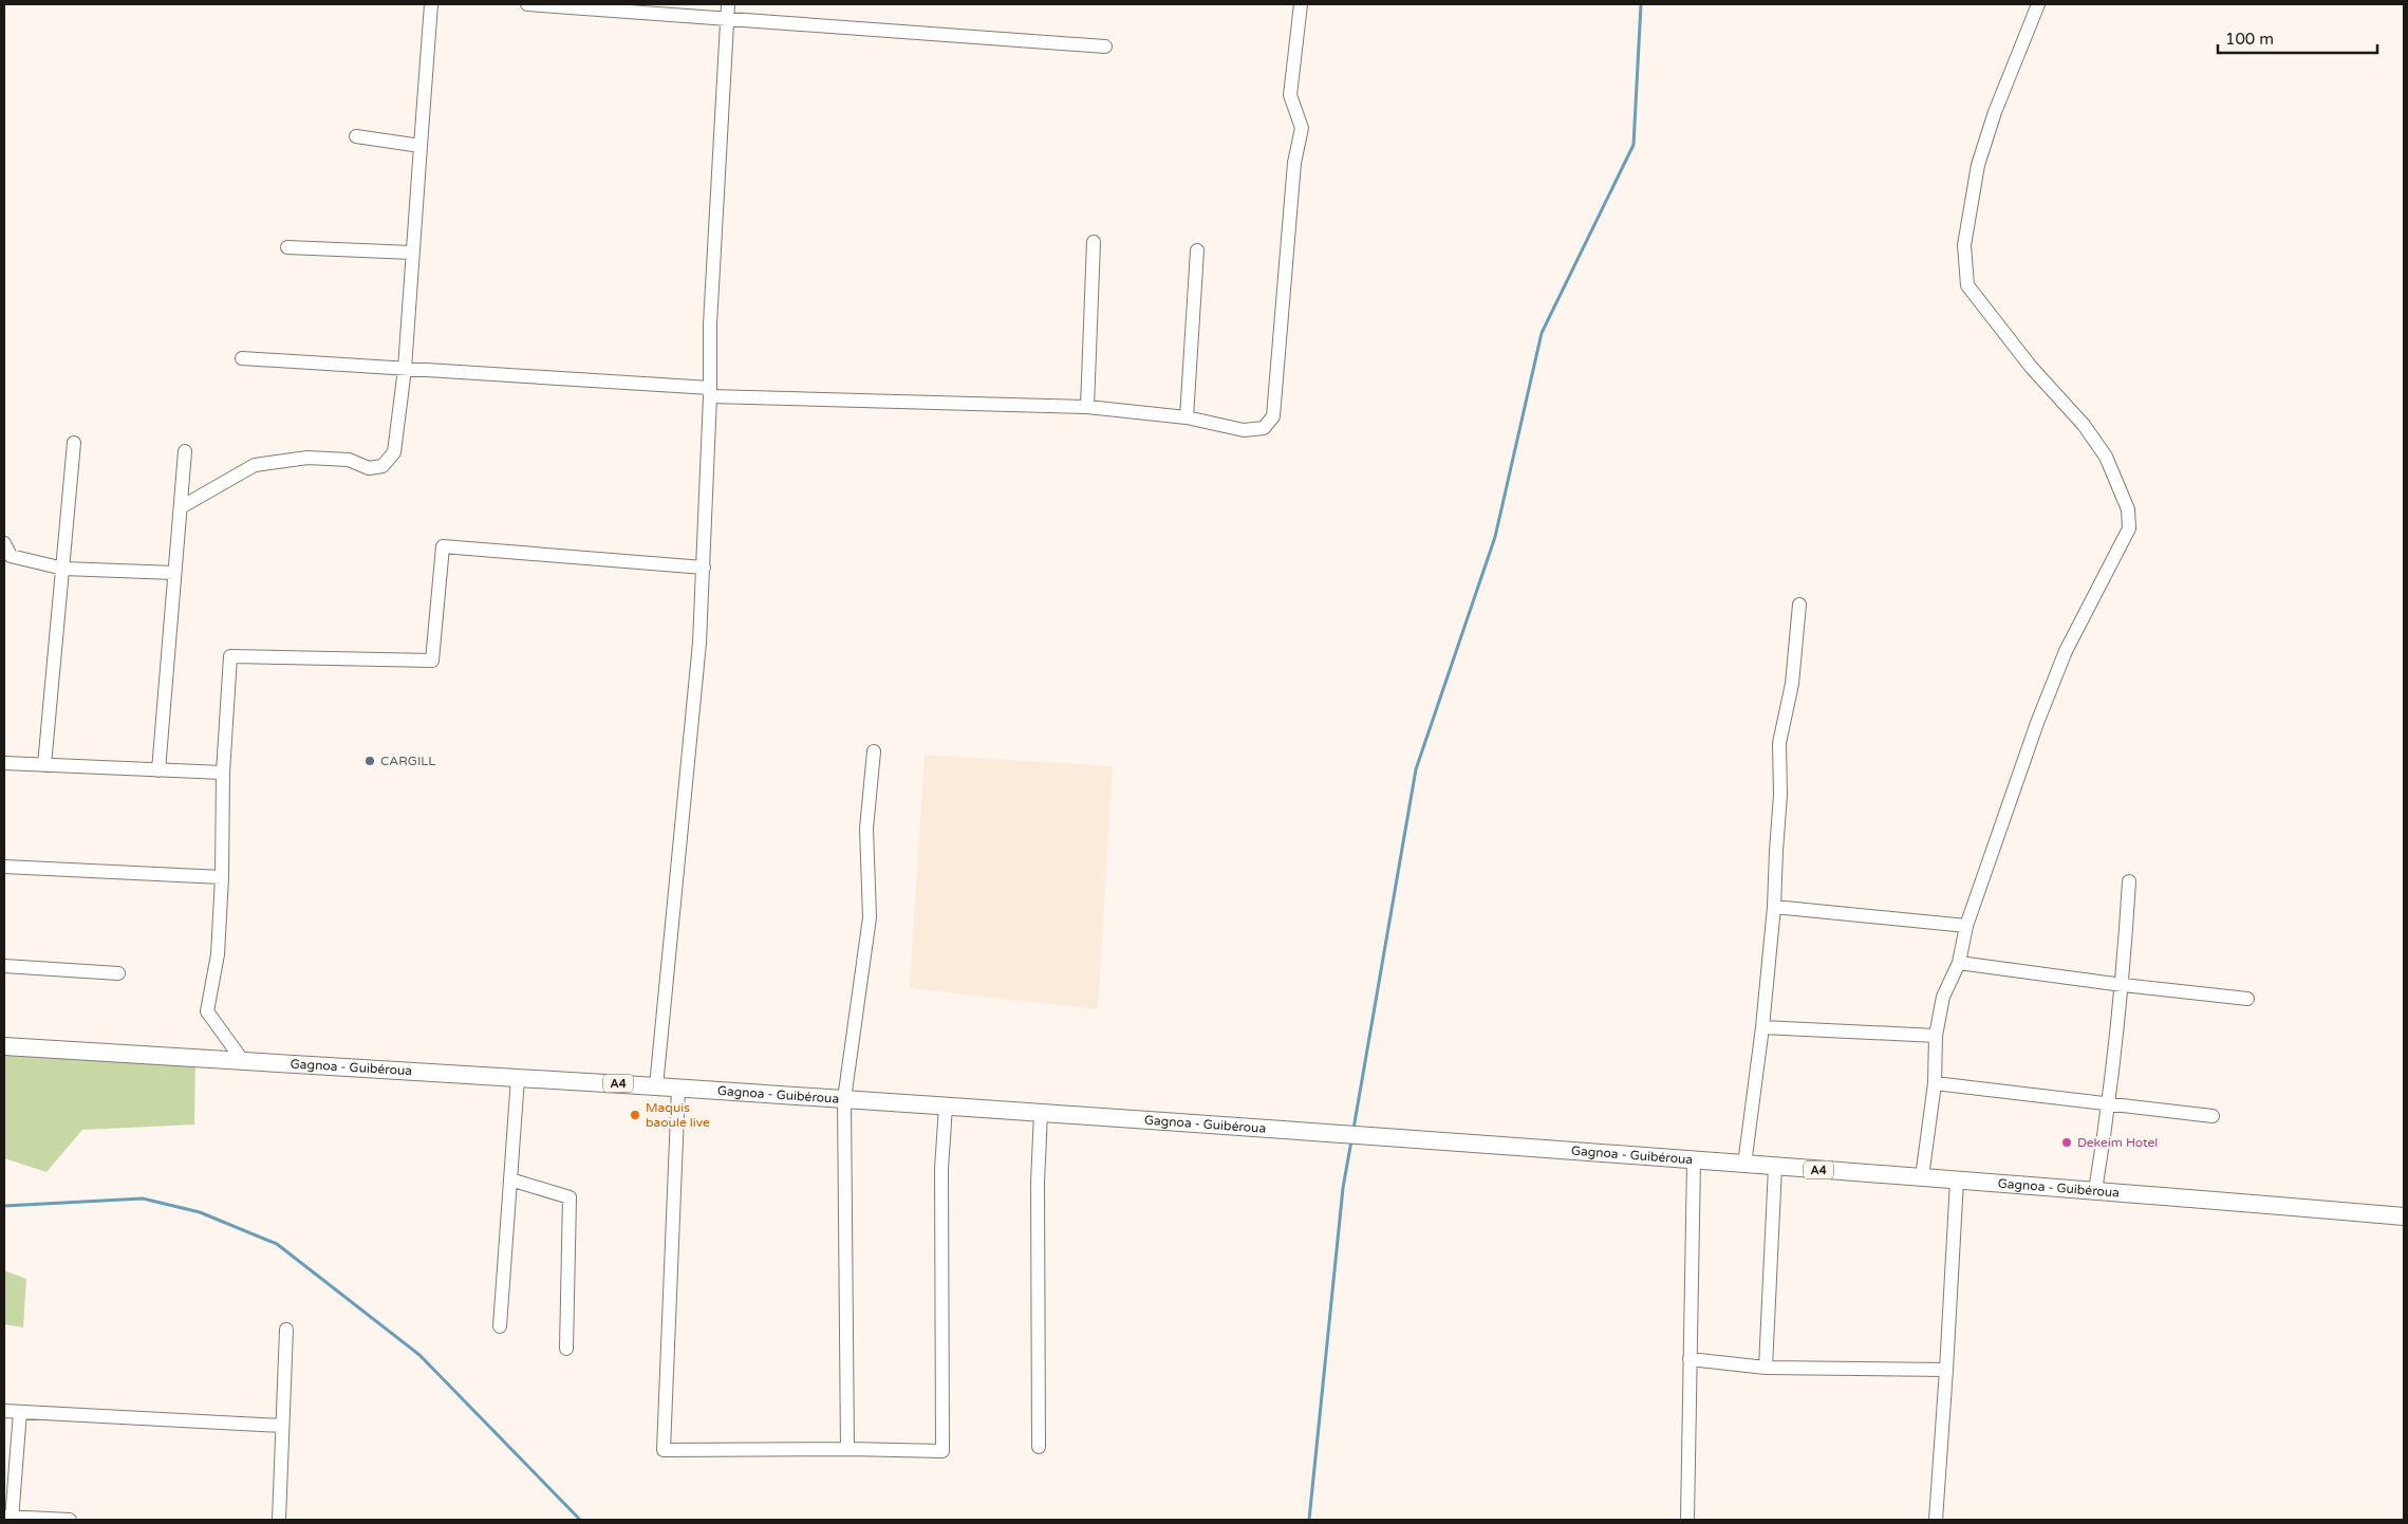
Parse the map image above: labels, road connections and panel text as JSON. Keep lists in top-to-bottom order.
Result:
{
  "streets": {
    "main road": ["Gagnoa - Guibéroua", "A4"]
  },
  "places": ["CARGILL", "Maquis baoule live", "Dekeim Hotel"],
  "scale_bar": "100 m"
}
